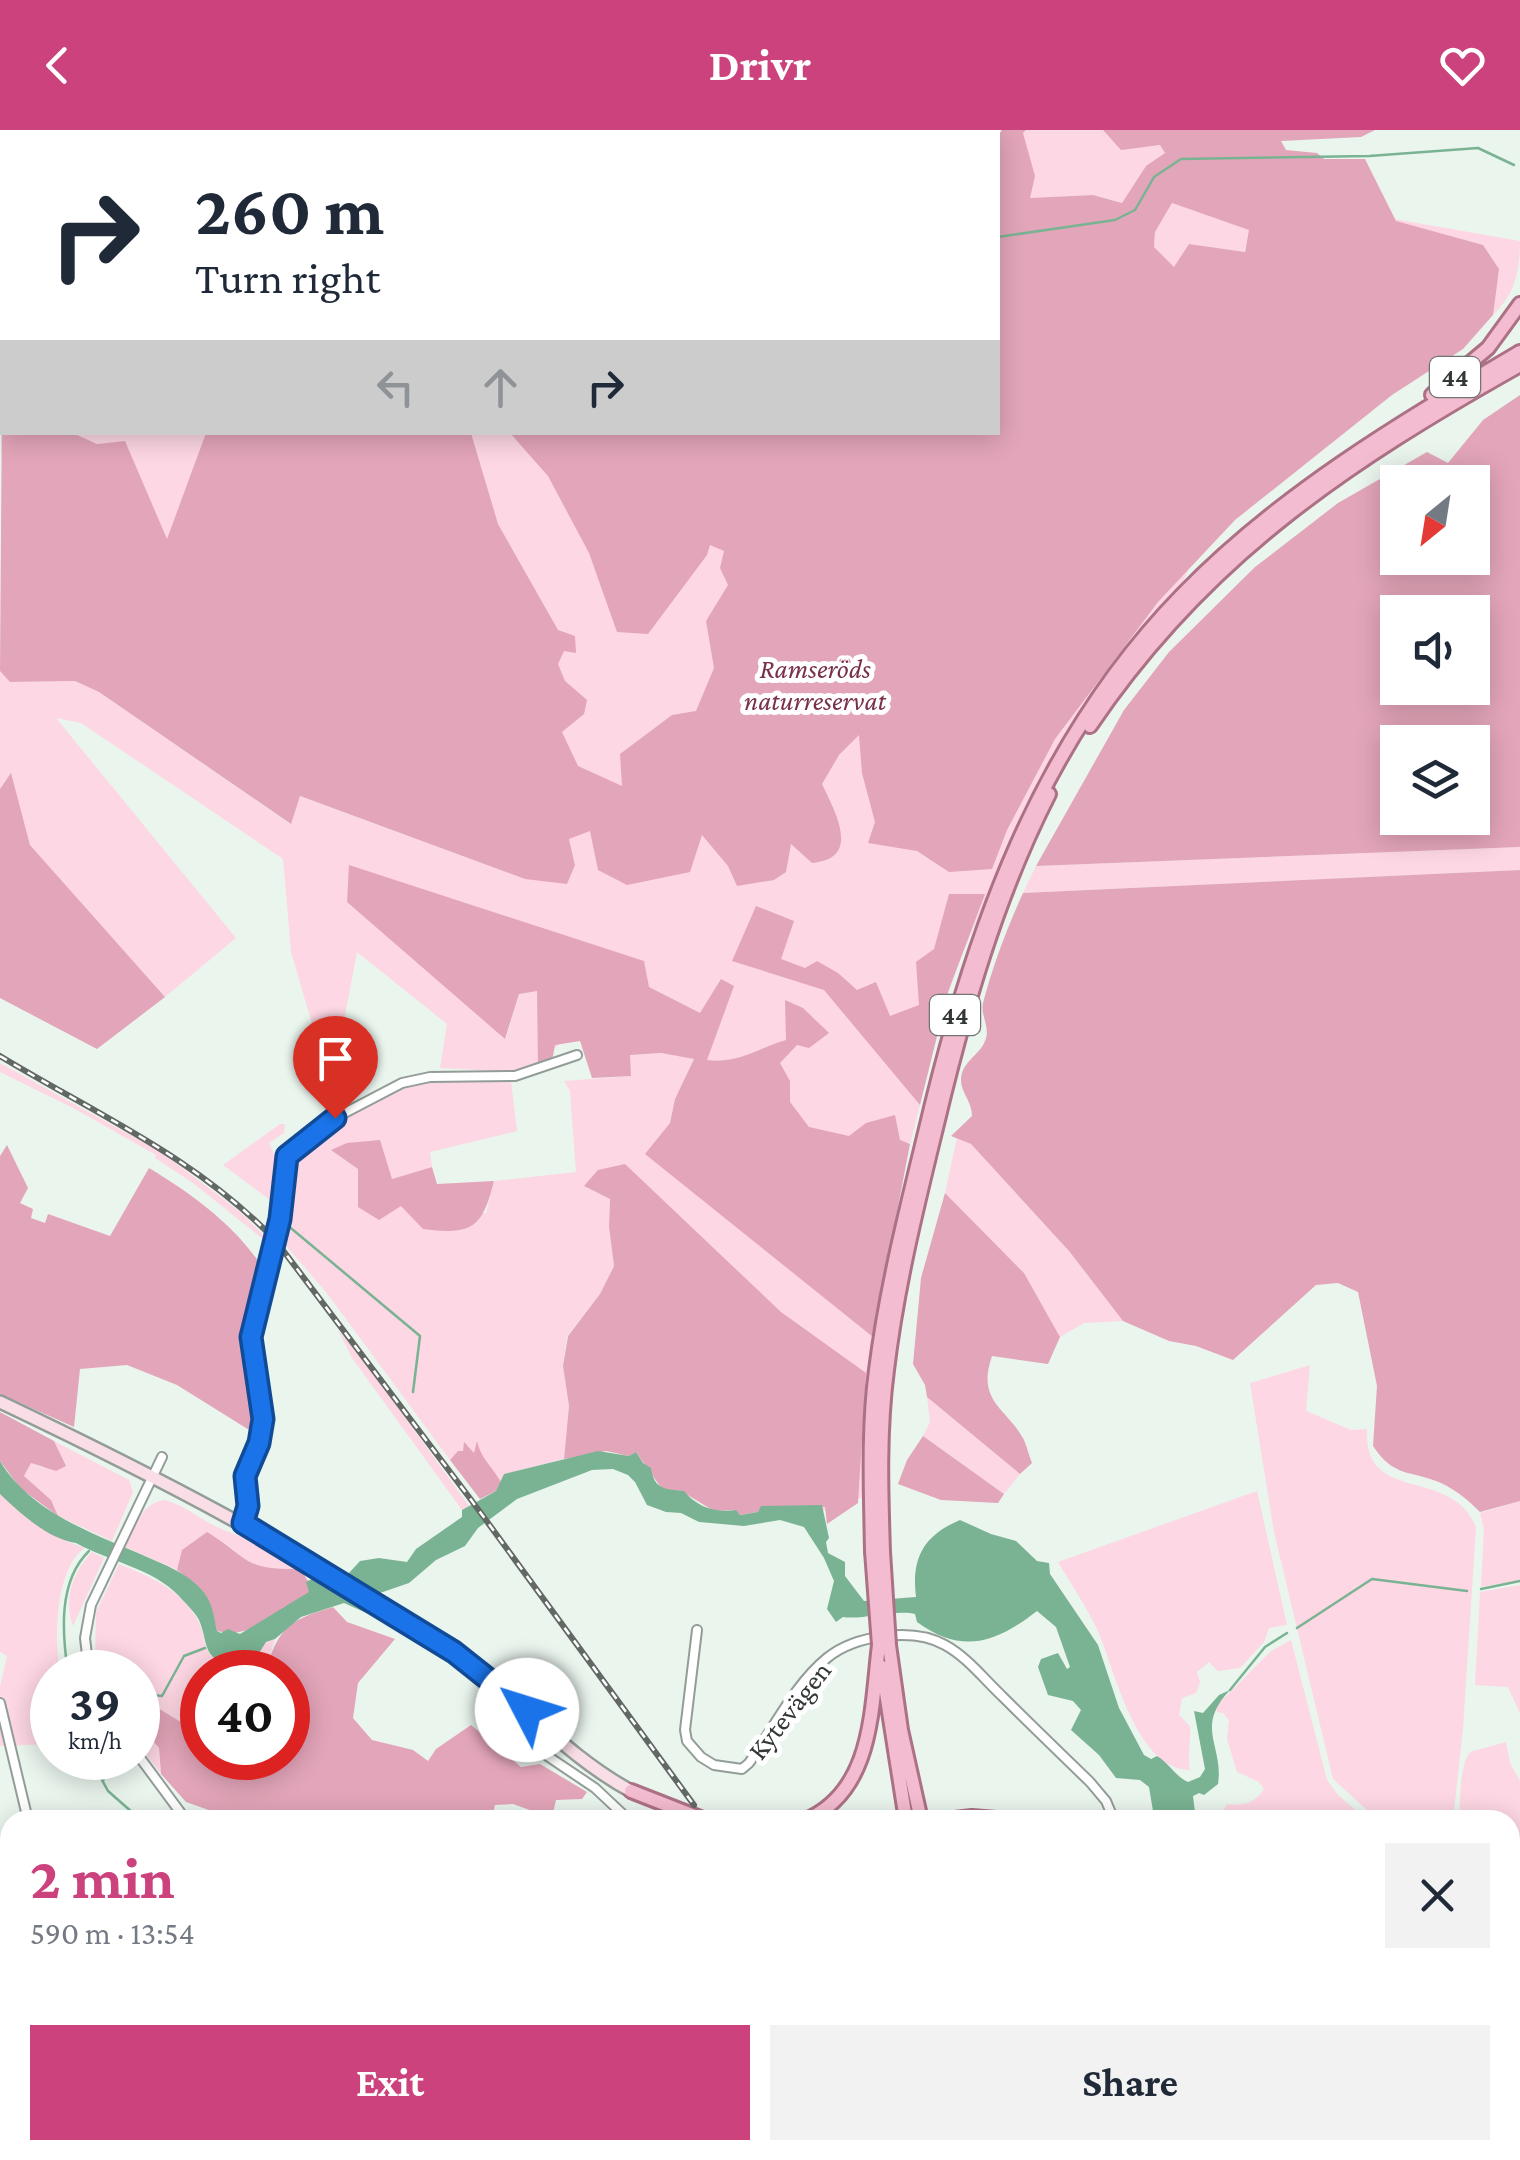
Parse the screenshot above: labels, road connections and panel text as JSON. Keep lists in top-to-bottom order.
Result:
{
  "streets": {
    "main road": ["44"],
    "street": ["Kytevägen"]
  },
  "parks": ["Ramseröds naturreservat"],
  "north": "bottom left",
  "page": {
    "header": "Drivr",
    "turn": ["260 m", "Turn right"],
    "speed": "39 km/h",
    "limit": "40",
    "heading": ["2 min", "590 m · 13:54"],
    "buttons": ["Exit", "Share"]
  }
}
